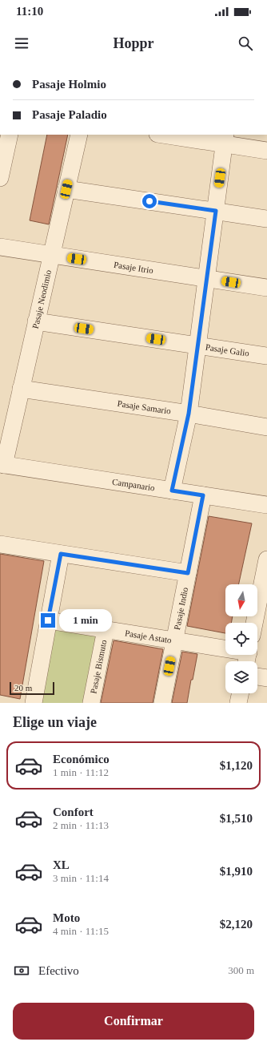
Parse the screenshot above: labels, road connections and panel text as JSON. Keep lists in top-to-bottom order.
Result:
{
  "streets": {
    "street": [
      "Pasaje Itrio",
      "Pasaje Neodimio",
      "Pasaje Galio",
      "Pasaje Samario",
      "Campanario",
      "Pasaje Indio",
      "Pasaje Astato",
      "Pasaje Bismuto"
    ]
  },
  "crossings": [
    ["Pasaje Itrio", "Pasaje Neodimio"],
    ["Pasaje Neodimio", "Pasaje Galio"],
    ["Pasaje Neodimio", "Pasaje Samario"],
    ["Pasaje Neodimio", "Campanario"],
    ["Campanario", "Pasaje Indio"],
    ["Pasaje Indio", "Pasaje Astato"],
    ["Pasaje Astato", "Pasaje Bismuto"]
  ],
  "scale_bar": "20 m",
  "north": "bottom",
  "page": {
    "status": "11:10",
    "header": "Hoppr",
    "banner": ["Pasaje Holmio", "Pasaje Paladio"],
    "bubble": "1 min",
    "scale": "20 m",
    "heading": "Elige un viaje",
    "list": [
      {
        "name": "Económico",
        "note": "1 min · 11:12",
        "value": "$1,120"
      },
      {
        "name": "Confort",
        "note": "2 min · 11:13",
        "value": "$1,510"
      },
      {
        "name": "XL",
        "note": "3 min · 11:14",
        "value": "$1,910"
      },
      {
        "name": "Moto",
        "note": "4 min · 11:15",
        "value": "$2,120"
      }
    ],
    "pay": ["Efectivo", "300 m"],
    "buttons": "Confirmar"
  }
}
